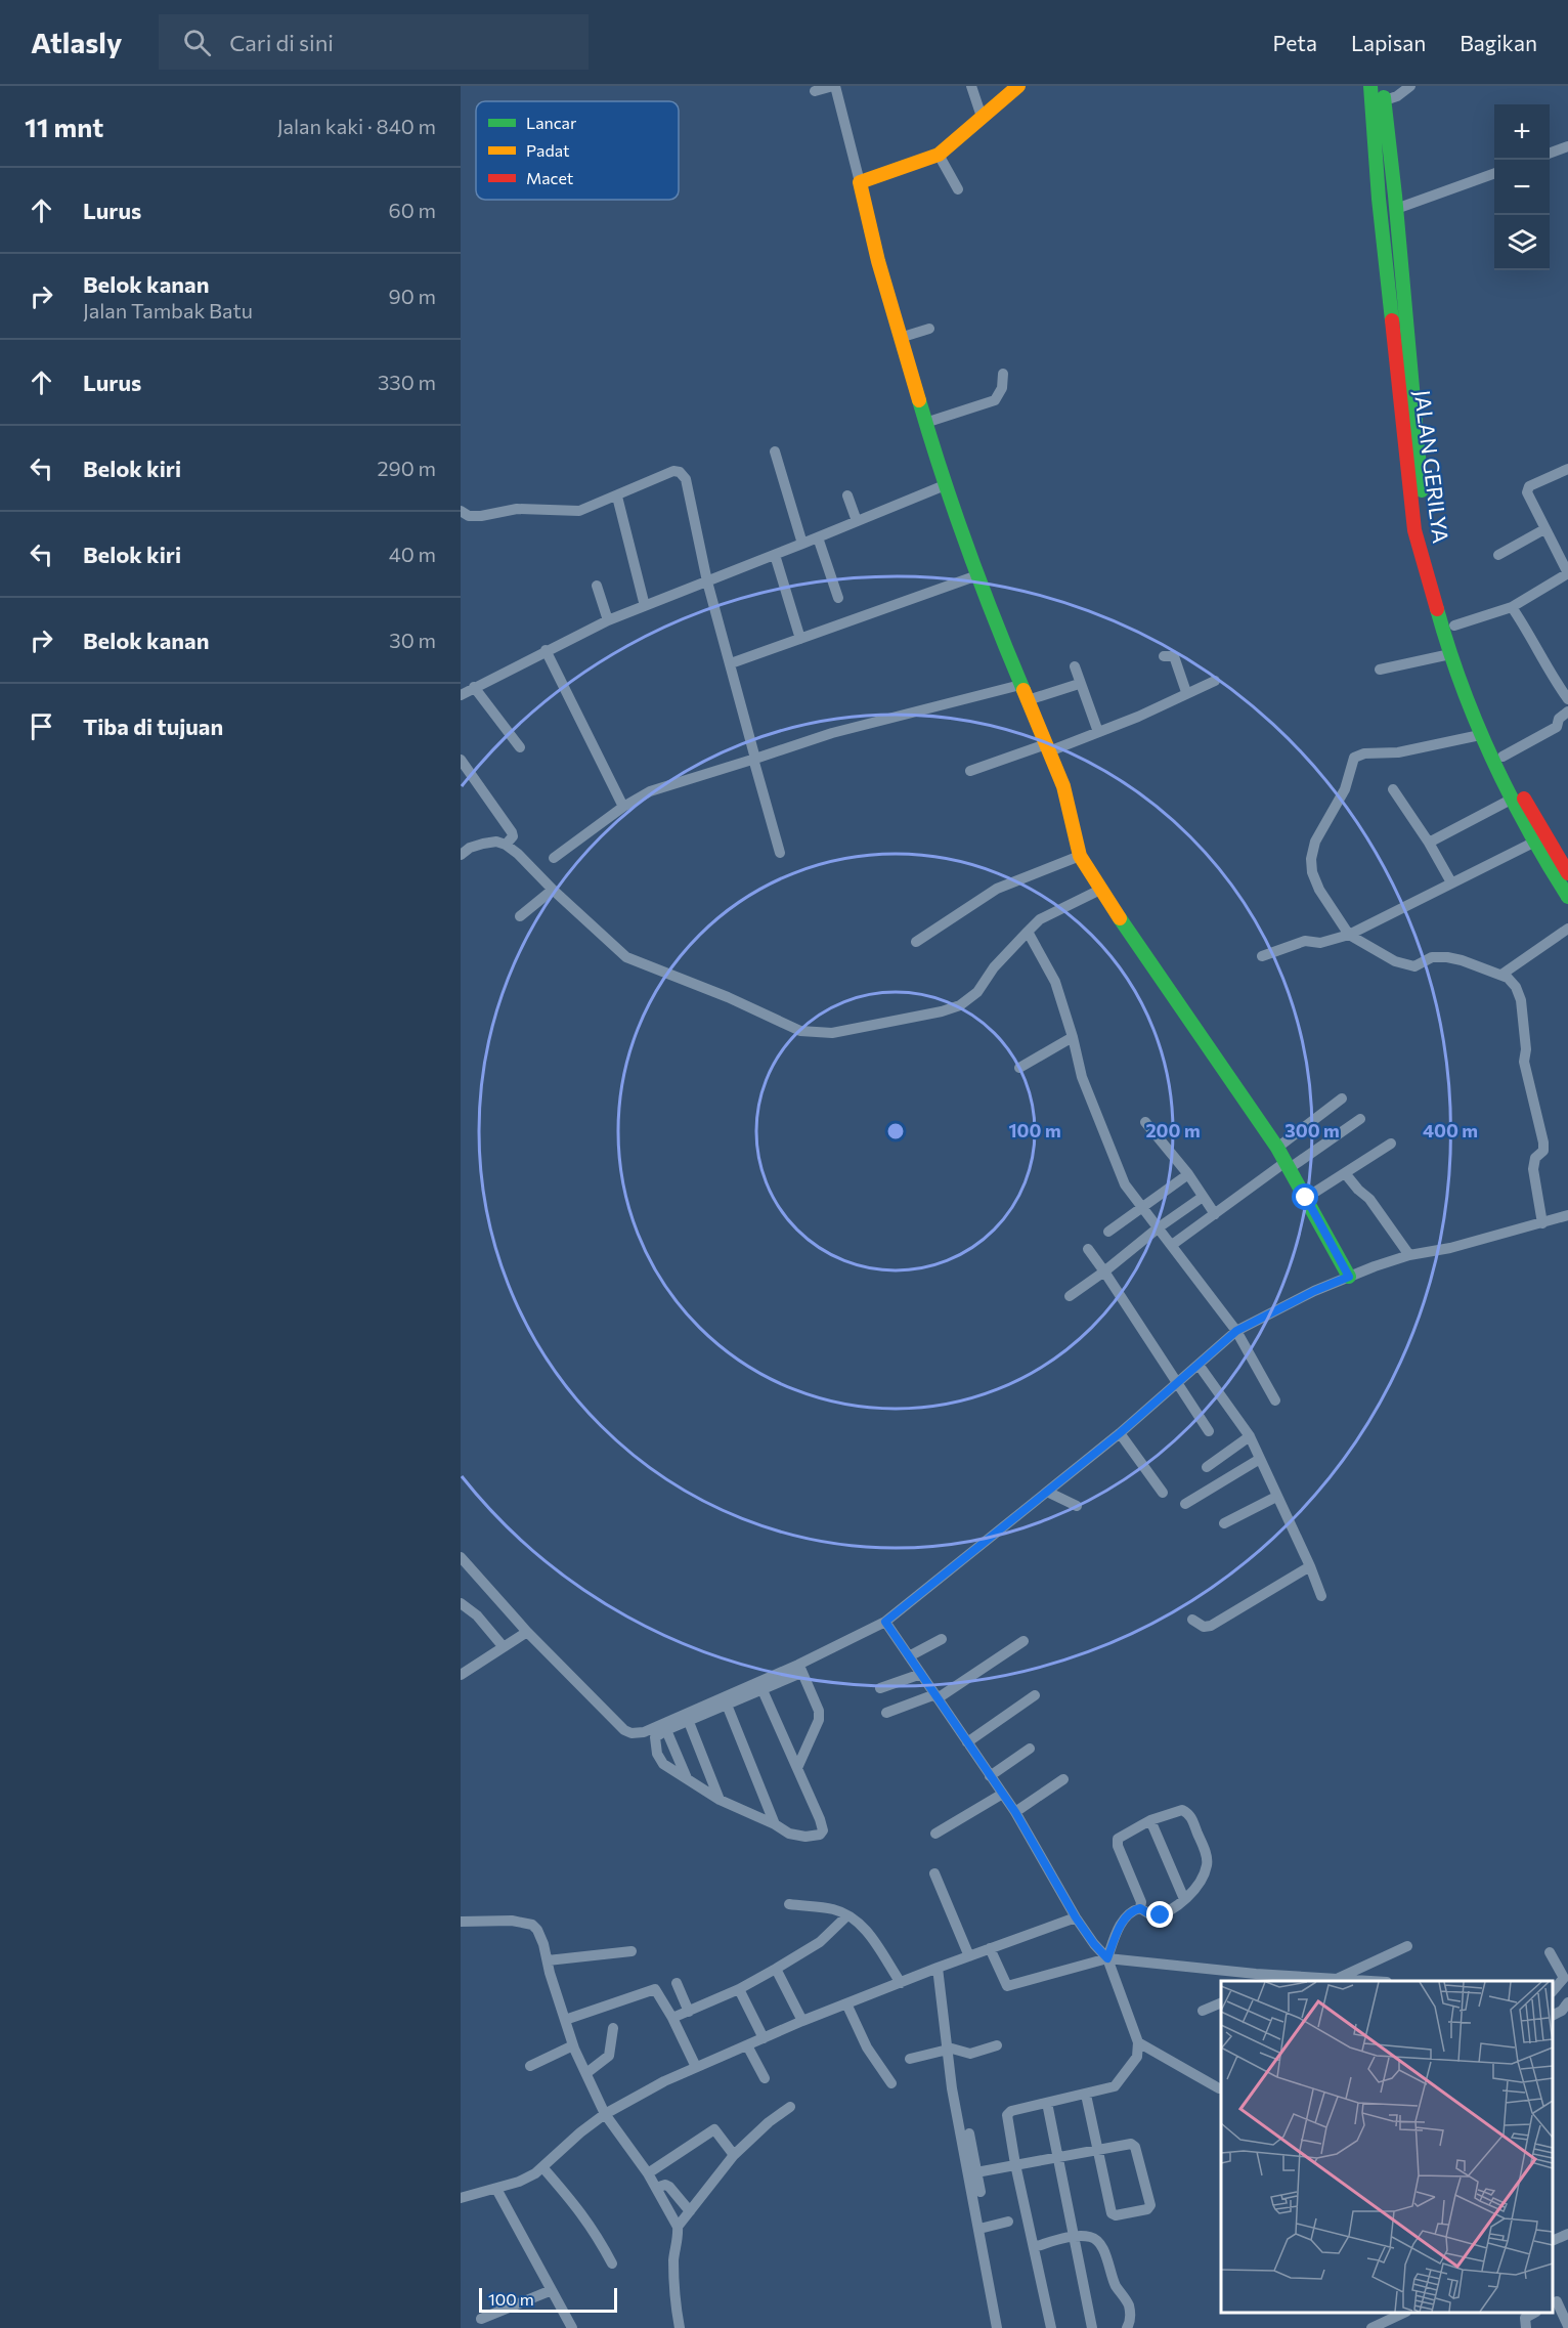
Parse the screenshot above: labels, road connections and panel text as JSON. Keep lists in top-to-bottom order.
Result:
{
  "streets": {
    "main road": ["JALAN GERILYA"]
  },
  "legend": ["Lancar", "Padat", "Macet"],
  "scale_bar": "100 m",
  "page": {
    "header": "Atlasly",
    "search": "Cari di sini",
    "nav": ["Peta", "Lapisan", "Bagikan"],
    "heading": ["11 mnt", "Jalan kaki · 840 m"],
    "map_buttons": ["+", "−"],
    "list": [
      ["Lurus", "60 m"],
      ["Belok kanan", "Jalan Tambak Batu", "90 m"],
      ["Lurus", "330 m"],
      ["Belok kiri", "290 m"],
      ["Belok kiri", "40 m"],
      ["Belok kanan", "30 m"],
      "Tiba di tujuan"
    ],
    "scale": "100 m"
  },
  "rings": [
    "100 m",
    "200 m",
    "300 m",
    "400 m"
  ]
}
